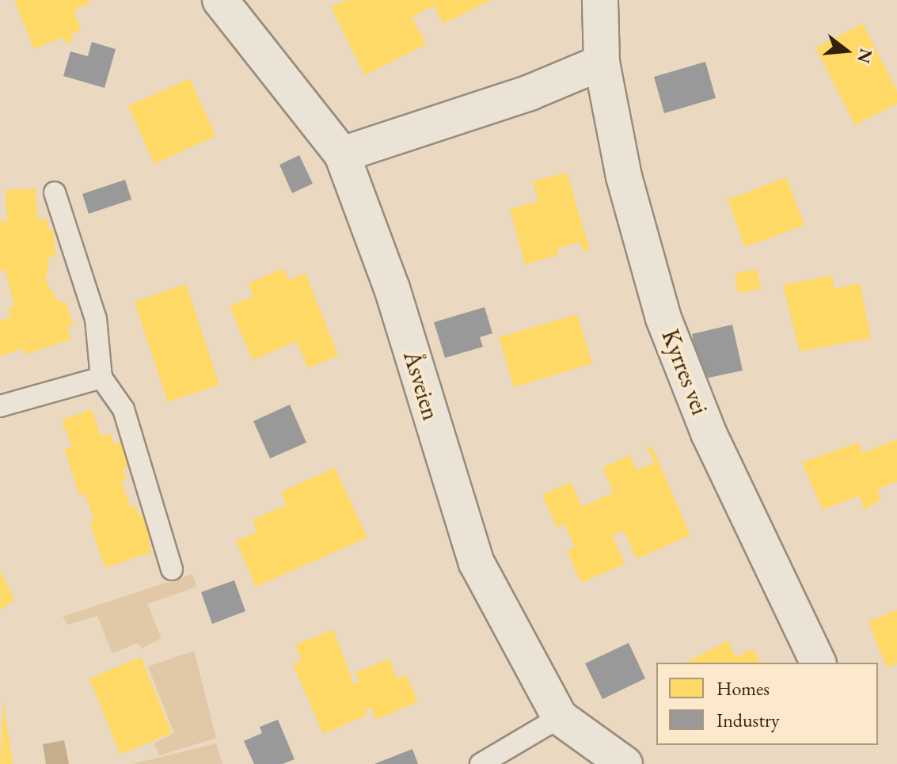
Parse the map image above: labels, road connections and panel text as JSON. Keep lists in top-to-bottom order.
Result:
{
  "streets": {
    "street": ["Kyrres vei", "Åsveien"]
  },
  "legend": ["Homes", "Industry"],
  "north": "right"
}
